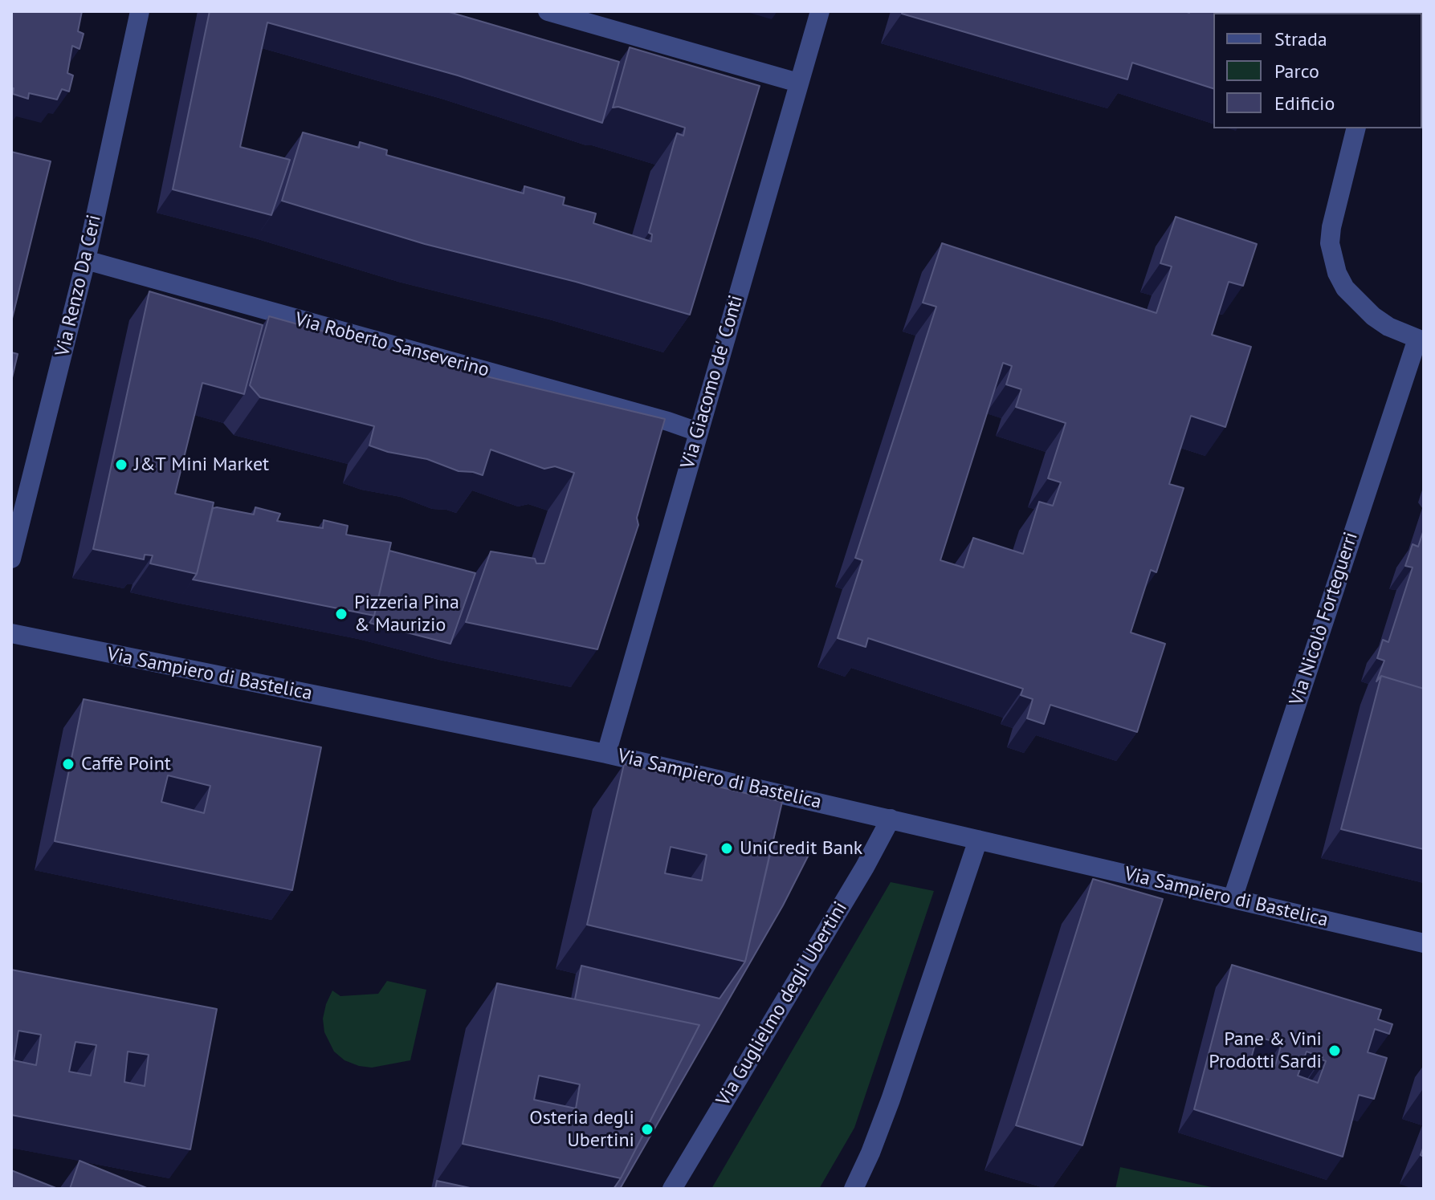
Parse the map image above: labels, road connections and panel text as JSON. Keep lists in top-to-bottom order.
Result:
{
  "streets": {
    "street": [
      "Via Renzo Da Ceri",
      "Via Roberto Sanseverino",
      "Via Giacomo de' Conti",
      "Via Nicolò Forteguerri",
      "Via Sampiero di Bastelica",
      "Via Guglielmo degli Ubertini"
    ]
  },
  "crossings": [
    ["Via Renzo Da Ceri", "Via Roberto Sanseverino"],
    ["Via Roberto Sanseverino", "Via Giacomo de' Conti"],
    ["Via Giacomo de' Conti", "Via Sampiero di Bastelica"],
    ["Via Nicolò Forteguerri", "Via Sampiero di Bastelica"],
    ["Via Sampiero di Bastelica", "Via Guglielmo degli Ubertini"]
  ],
  "places": [
    "J&T Mini Market",
    "Pizzeria Pina & Maurizio",
    "Caffè Point",
    "UniCredit Bank",
    "Pane & Vini Prodotti Sardi",
    "Osteria degli Ubertini"
  ],
  "legend": ["Strada", "Parco", "Edificio"]
}
